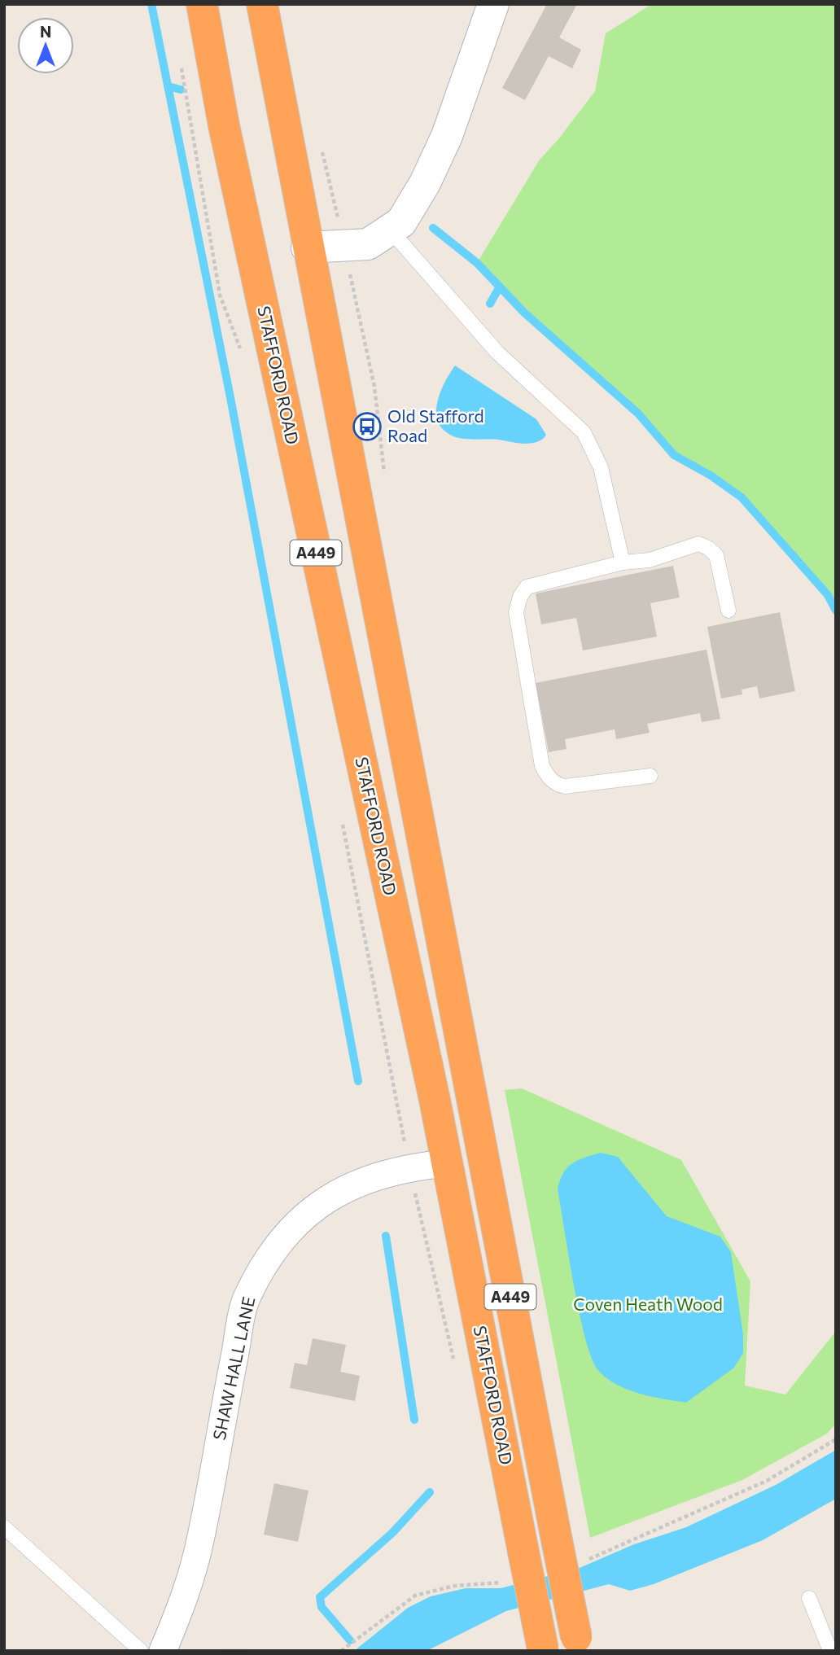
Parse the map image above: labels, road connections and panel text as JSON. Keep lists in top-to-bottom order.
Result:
{
  "streets": {
    "highway": ["STAFFORD ROAD", "A449"],
    "street": ["SHAW HALL LANE"]
  },
  "crossings": [
    ["STAFFORD ROAD", "SHAW HALL LANE"]
  ],
  "parks": ["Coven Heath Wood"],
  "places": {
    "bus stop": ["Old Stafford Road"]
  },
  "north": "top"
}
